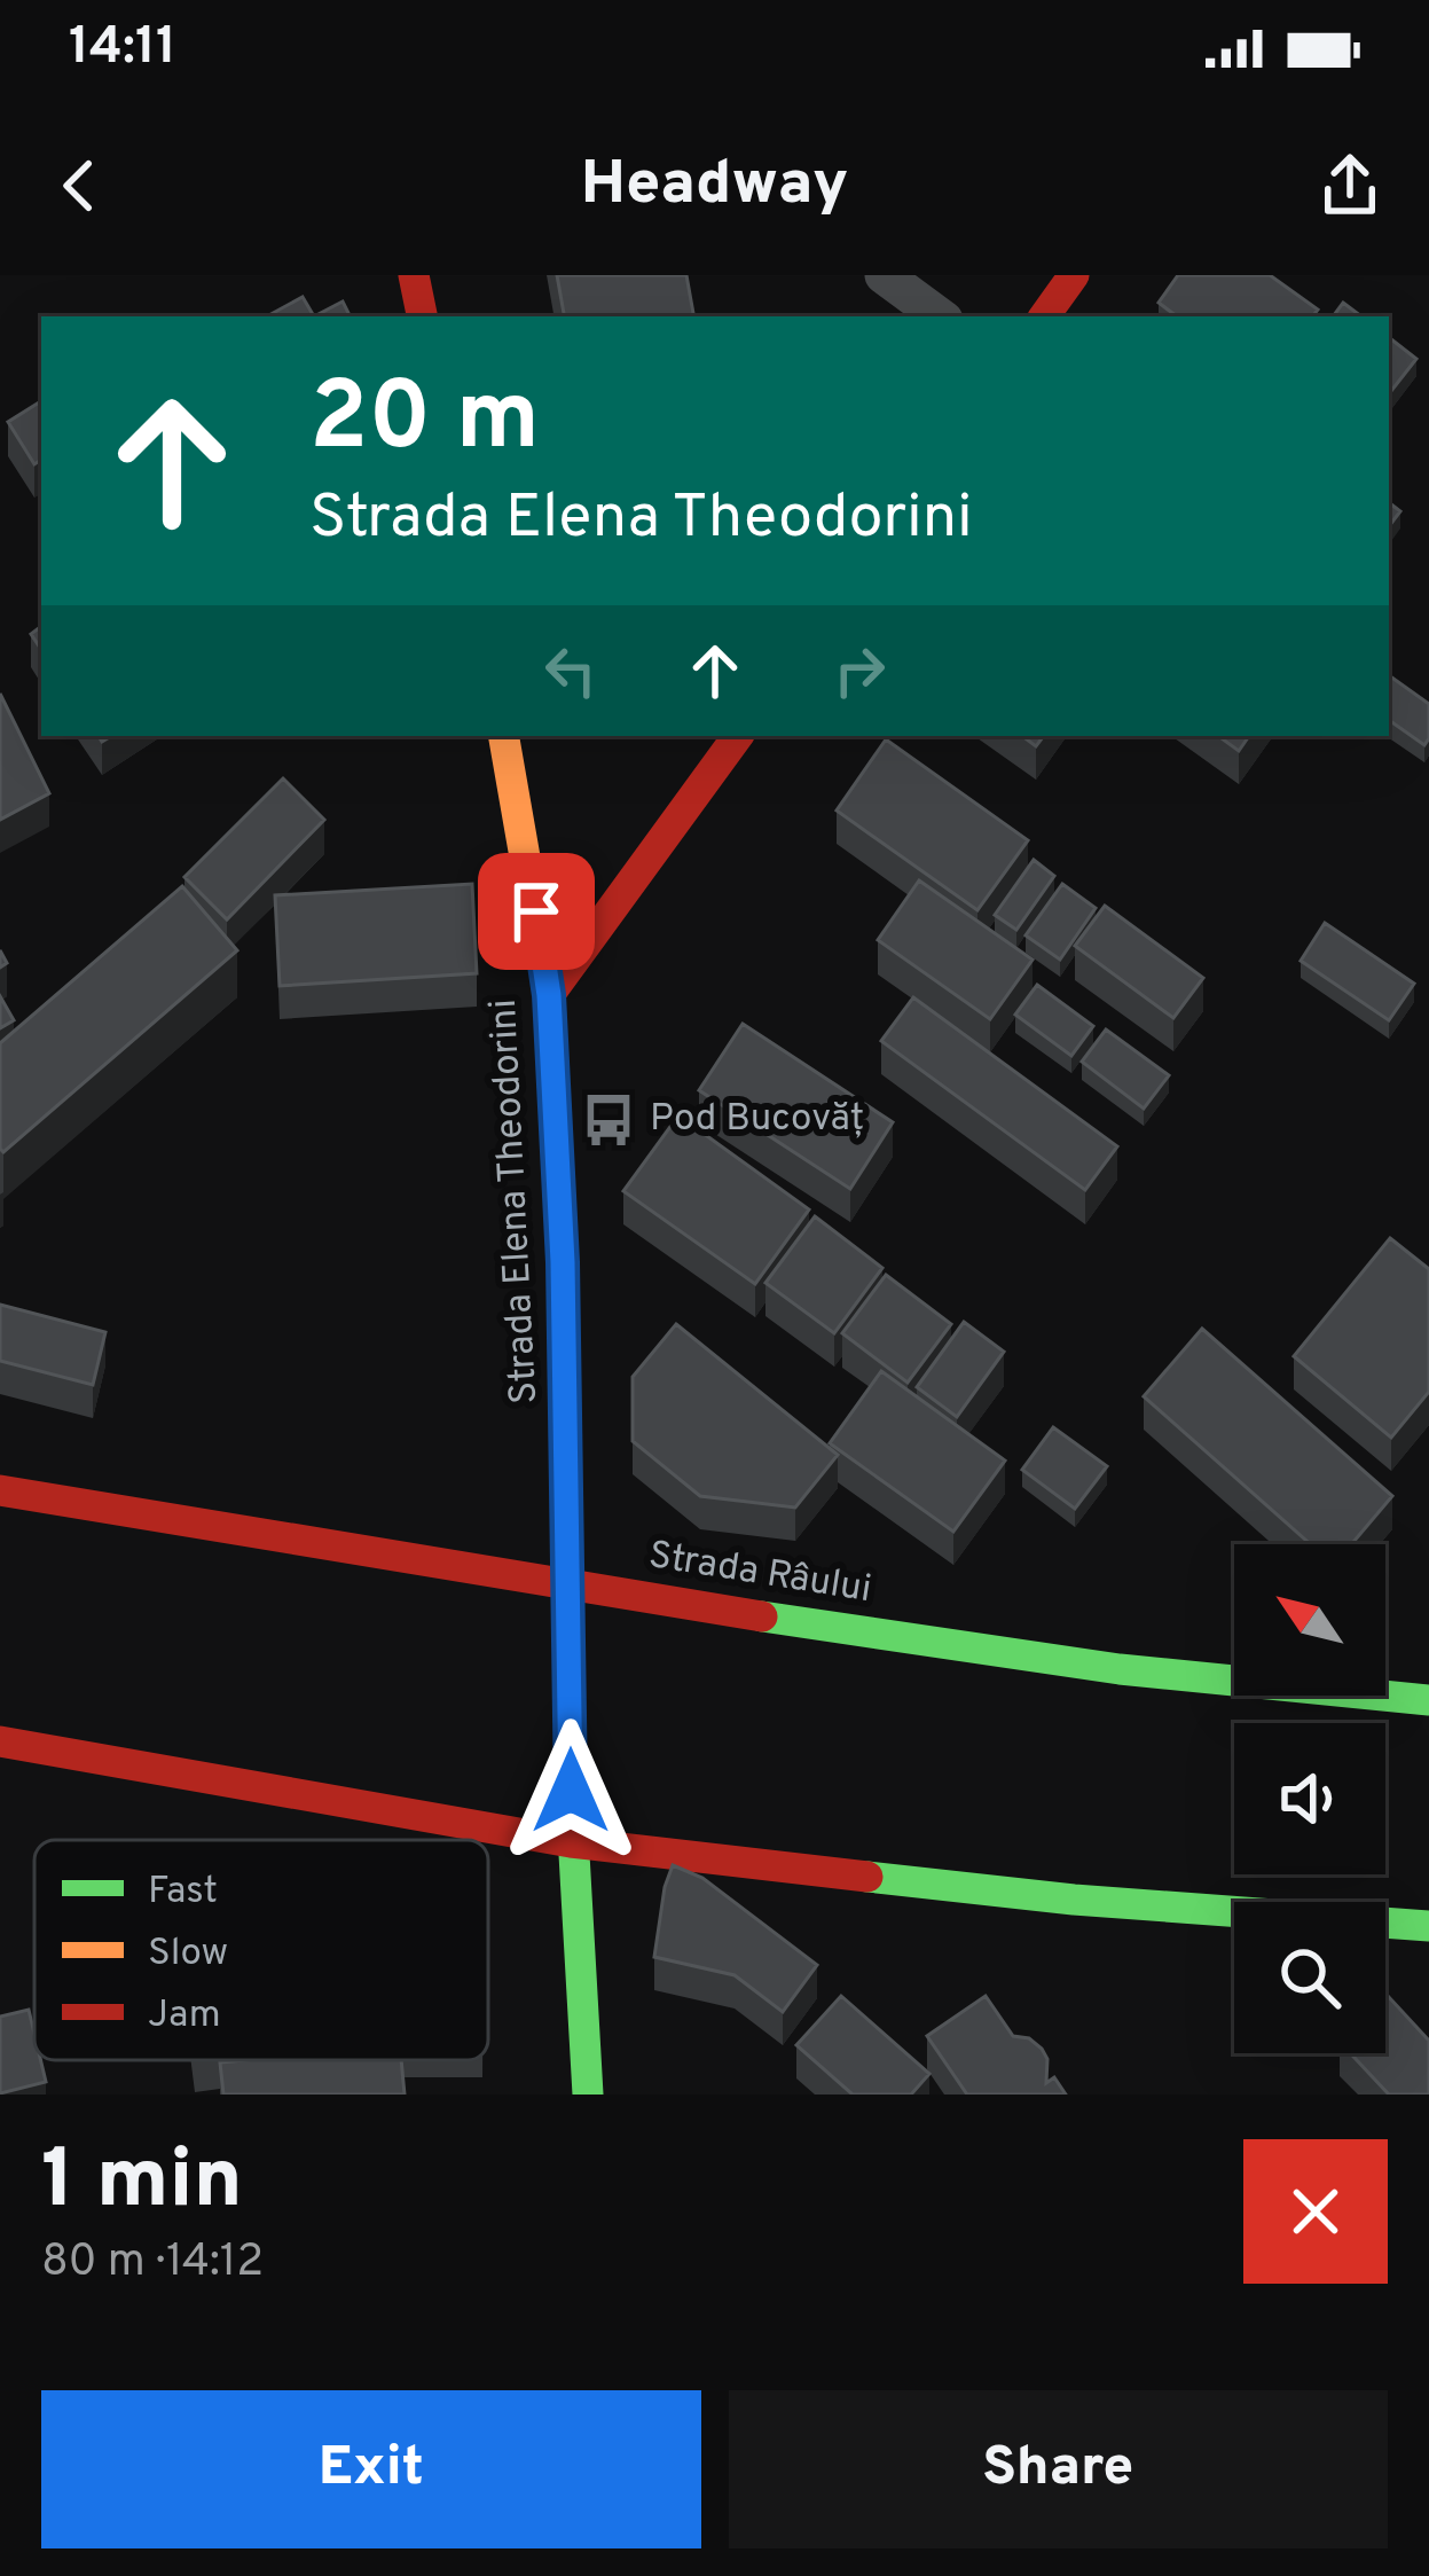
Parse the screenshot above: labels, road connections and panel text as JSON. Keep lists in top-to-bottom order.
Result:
{
  "streets": {
    "main road": ["Strada Elena Theodorini", "Strada Râului"]
  },
  "crossings": [
    ["Strada Elena Theodorini", "Strada Râului"]
  ],
  "places": {
    "bus stop": ["Pod Bucovăț"]
  },
  "legend": ["Fast", "Slow", "Jam"],
  "north": "top left",
  "page": {
    "status": "14:11",
    "header": "Headway",
    "turn": ["20 m", "Strada Elena Theodorini"],
    "heading": ["1 min", "80 m · 14:12"],
    "buttons": ["Exit", "Share"]
  }
}
